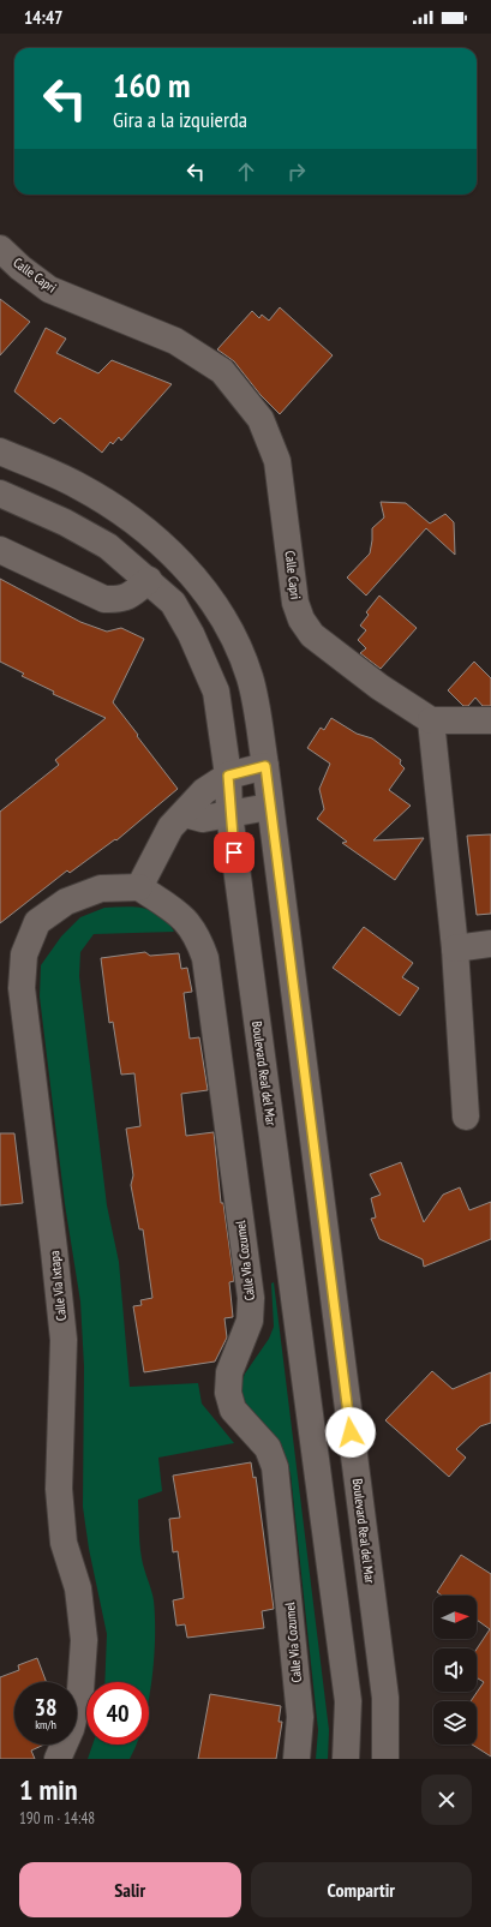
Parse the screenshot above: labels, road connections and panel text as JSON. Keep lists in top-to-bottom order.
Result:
{
  "streets": {
    "street": [
      "Calle Capri",
      "Boulevard Real del Mar",
      "Calle Vía Cozumel",
      "Calle Vía Ixtapa"
    ]
  },
  "crossings": [
    ["Calle Vía Cozumel", "Calle Vía Ixtapa"]
  ],
  "north": "right",
  "page": {
    "status": "14:47",
    "turn": ["160 m", "Gira a la izquierda"],
    "speed": "38 km/h",
    "limit": "40",
    "heading": ["1 min", "190 m · 14:48"],
    "buttons": ["Salir", "Compartir"]
  }
}
